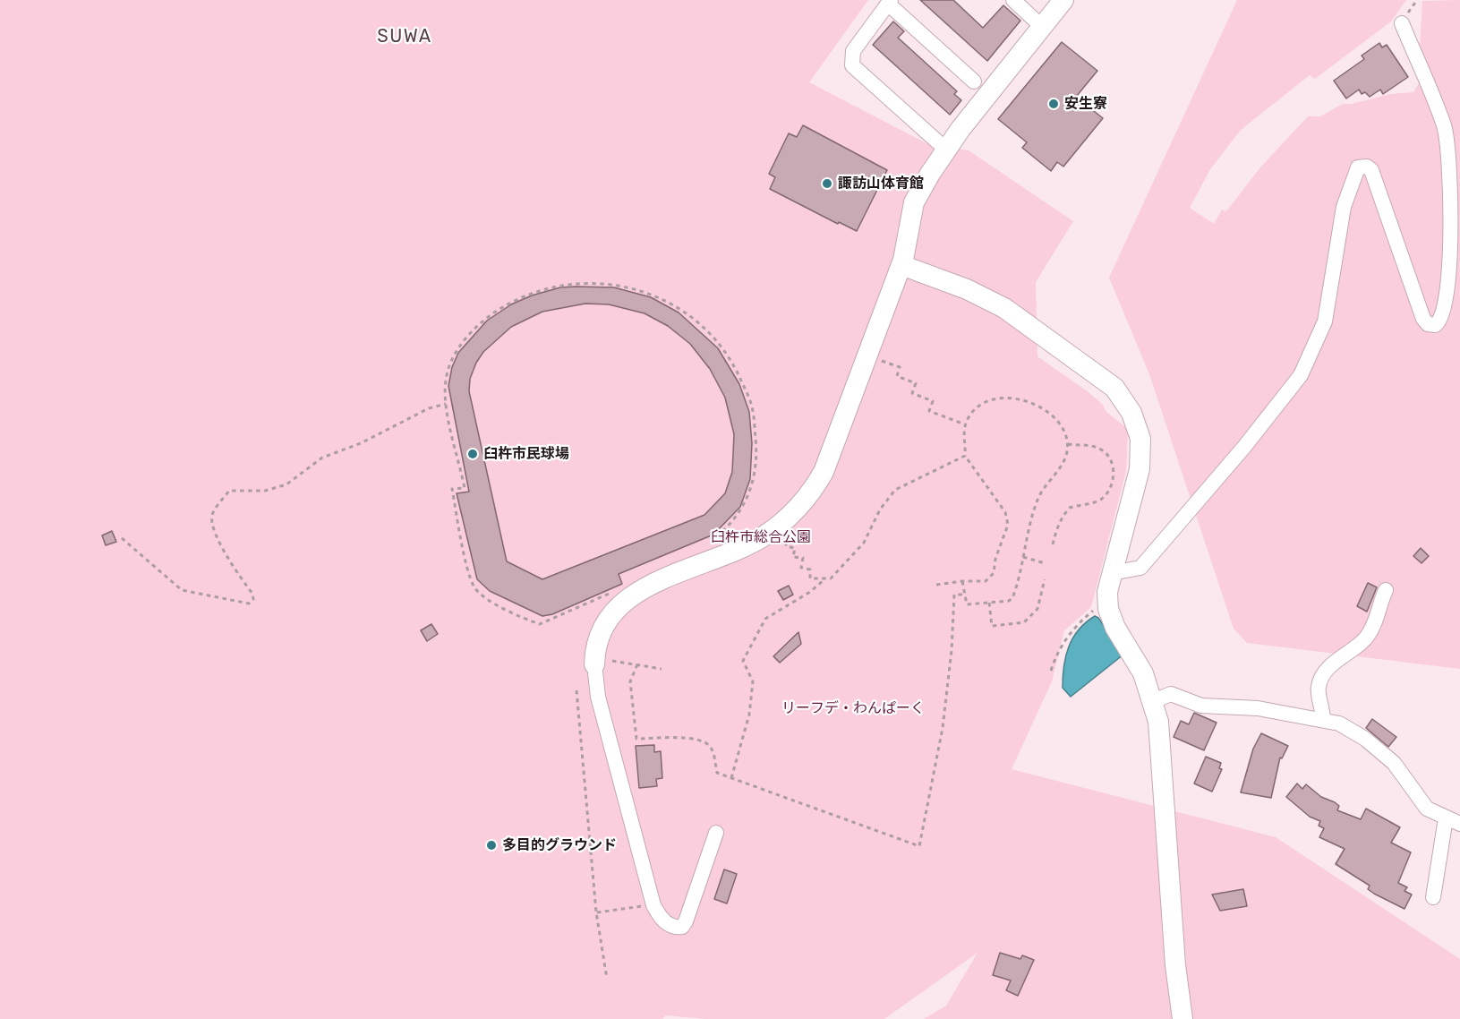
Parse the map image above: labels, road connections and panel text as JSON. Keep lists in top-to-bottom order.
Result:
{
  "districts": ["SUWA"],
  "parks": ["臼杵市総合公園", "リーフデ・わんぱーく"],
  "places": [
    "安生寮",
    "諏訪山体育館",
    "臼杵市民球場",
    "多目的グラウンド"
  ]
}
